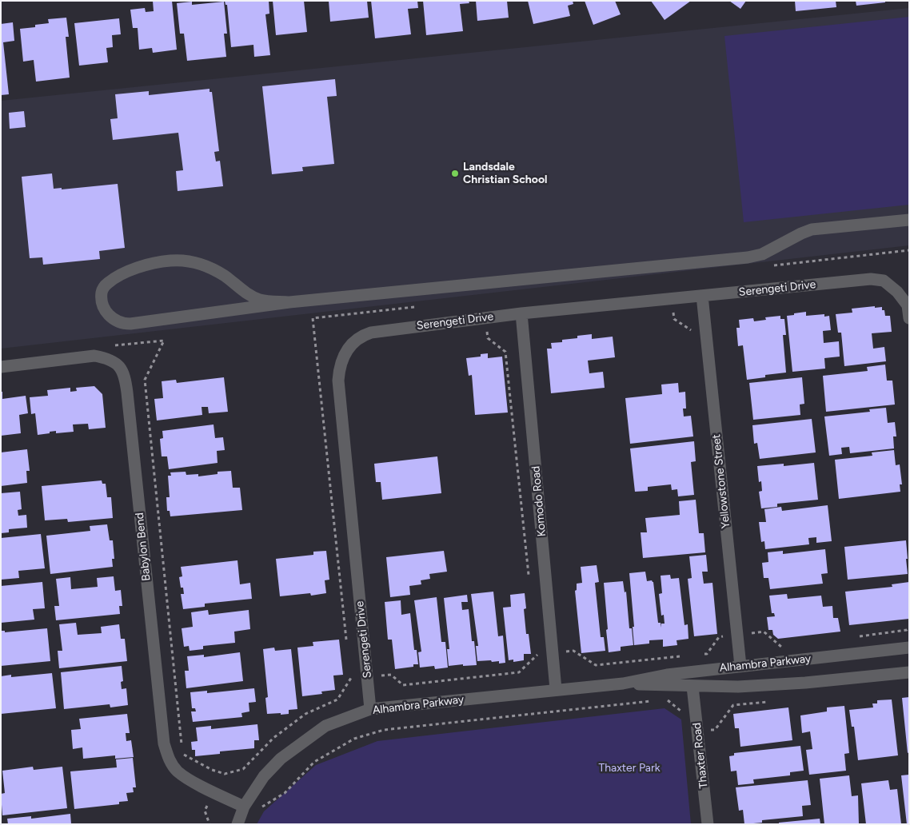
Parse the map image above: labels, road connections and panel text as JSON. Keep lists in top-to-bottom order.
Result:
{
  "streets": {
    "street": [
      "Serengeti Drive",
      "Yellowstone Street",
      "Komodo Road",
      "Babylon Bend",
      "Alhambra Parkway",
      "Thaxter Road"
    ]
  },
  "crossings": [
    ["Serengeti Drive", "Yellowstone Street"],
    ["Serengeti Drive", "Komodo Road"],
    ["Serengeti Drive", "Alhambra Parkway"],
    ["Yellowstone Street", "Alhambra Parkway"],
    ["Komodo Road", "Alhambra Parkway"],
    ["Babylon Bend", "Alhambra Parkway"],
    ["Alhambra Parkway", "Thaxter Road"]
  ],
  "parks": ["Thaxter Park"],
  "places": ["Landsdale Christian School"]
}
